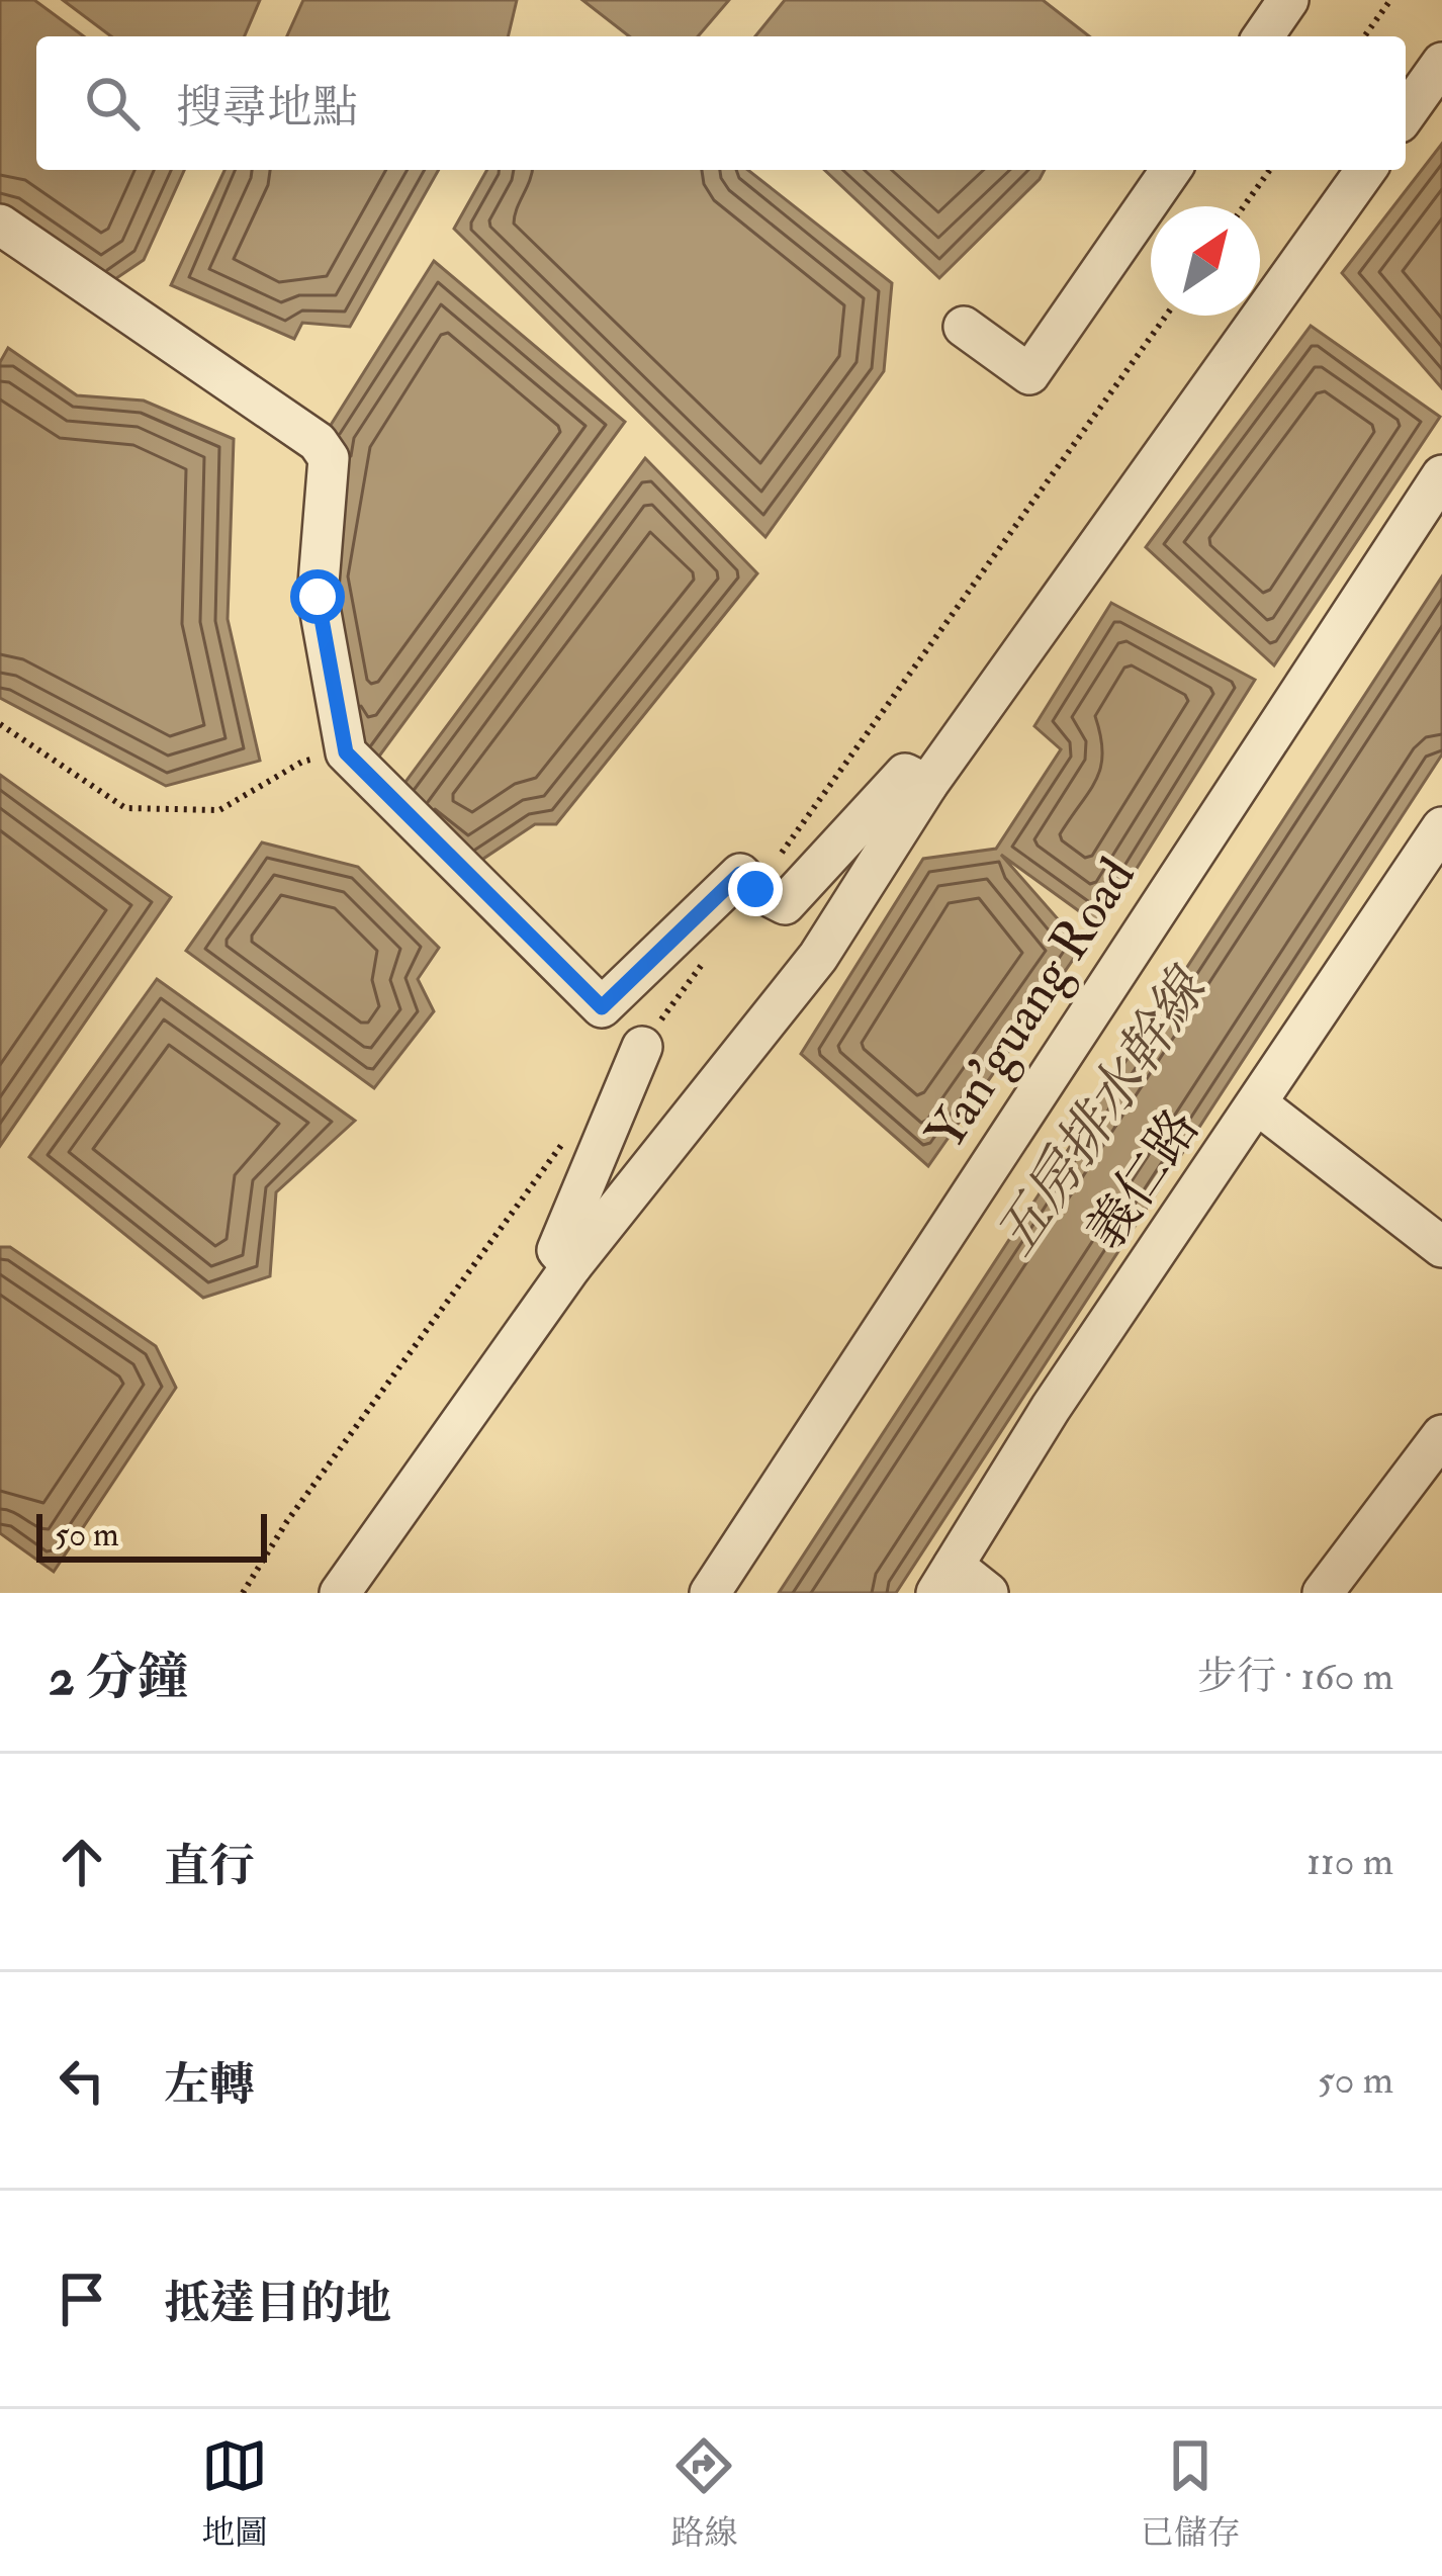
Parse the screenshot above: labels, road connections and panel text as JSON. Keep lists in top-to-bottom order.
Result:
{
  "streets": {
    "street": ["Yan'guang Road", "義仁路"]
  },
  "water": ["五房排水幹線"],
  "scale_bar": "50 m",
  "north": "top right",
  "page": {
    "search": "搜尋地點",
    "scale": "50 m",
    "heading": ["2 分鐘", "步行 · 160 m"],
    "list": [
      ["直行", "110 m"],
      ["左轉", "50 m"],
      "抵達目的地"
    ],
    "nav": ["地圖", "路線", "已儲存"]
  }
}
